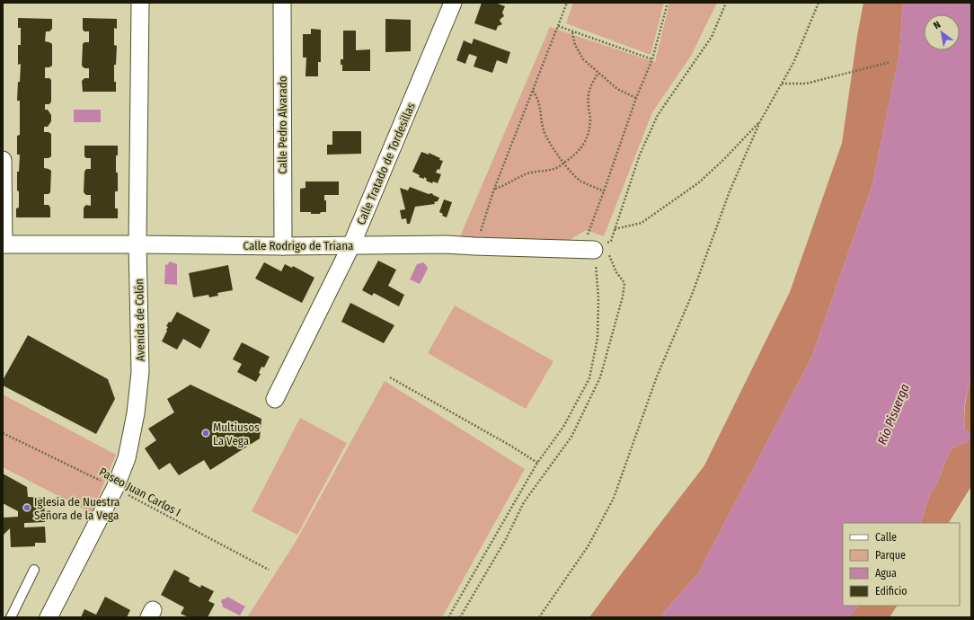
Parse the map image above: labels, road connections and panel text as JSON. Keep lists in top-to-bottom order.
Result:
{
  "streets": {
    "street": [
      "Calle Pedro Alvarado",
      "Calle Tratado de Tordesillas",
      "Calle Rodrigo de Triana",
      "Avenida de Colón"
    ],
    "path": ["Paseo Juan Carlos I"]
  },
  "crossings": [
    ["Calle Pedro Alvarado", "Calle Rodrigo de Triana"],
    ["Calle Tratado de Tordesillas", "Calle Rodrigo de Triana"],
    ["Calle Rodrigo de Triana", "Avenida de Colón"],
    ["Avenida de Colón", "Paseo Juan Carlos I"]
  ],
  "water": ["Río Pisuerga"],
  "places": ["Multiusos La Vega", "Iglesia de Nuestra Señora de la Vega"],
  "legend": [
    "Calle",
    "Parque",
    "Agua",
    "Edificio"
  ],
  "north": "top left"
}
